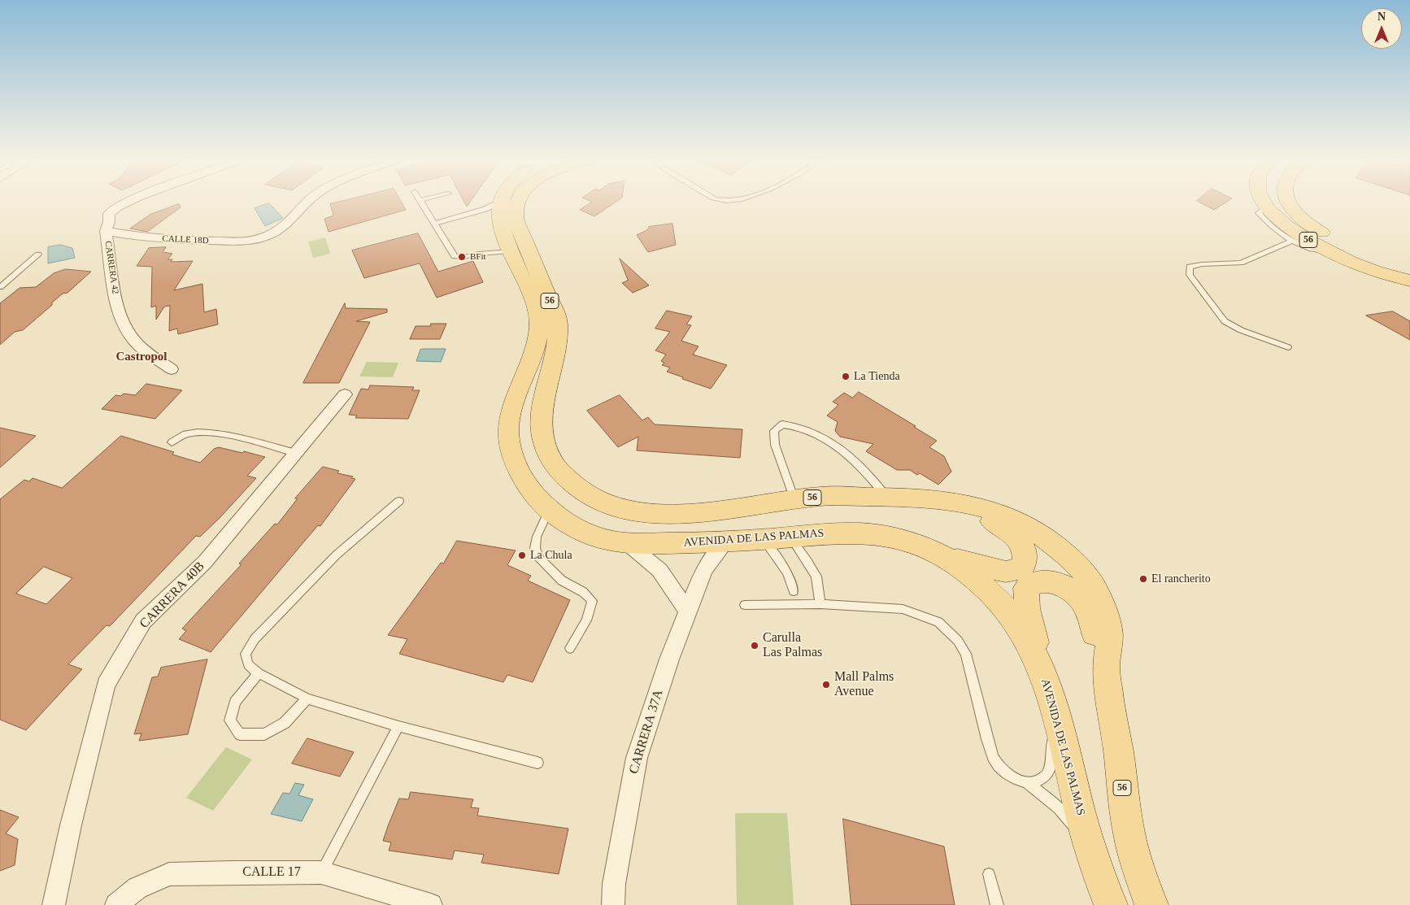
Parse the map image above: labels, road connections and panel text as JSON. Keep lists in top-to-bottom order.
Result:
{
  "streets": {
    "main road": ["56", "AVENIDA DE LAS PALMAS"],
    "street": [
      "CALLE 18D",
      "CARRERA 42",
      "CARRERA 40B",
      "CARRERA 37A",
      "CALLE 17"
    ]
  },
  "crossings": [
    ["CALLE 18D", "CARRERA 42"],
    ["AVENIDA DE LAS PALMAS", "CARRERA 37A"]
  ],
  "districts": ["Castropol"],
  "places": [
    "BFit",
    "La Tienda",
    "La Chula",
    "El rancherito",
    "Carulla Las Palmas",
    "Mall Palms Avenue"
  ],
  "north": "top"
}
